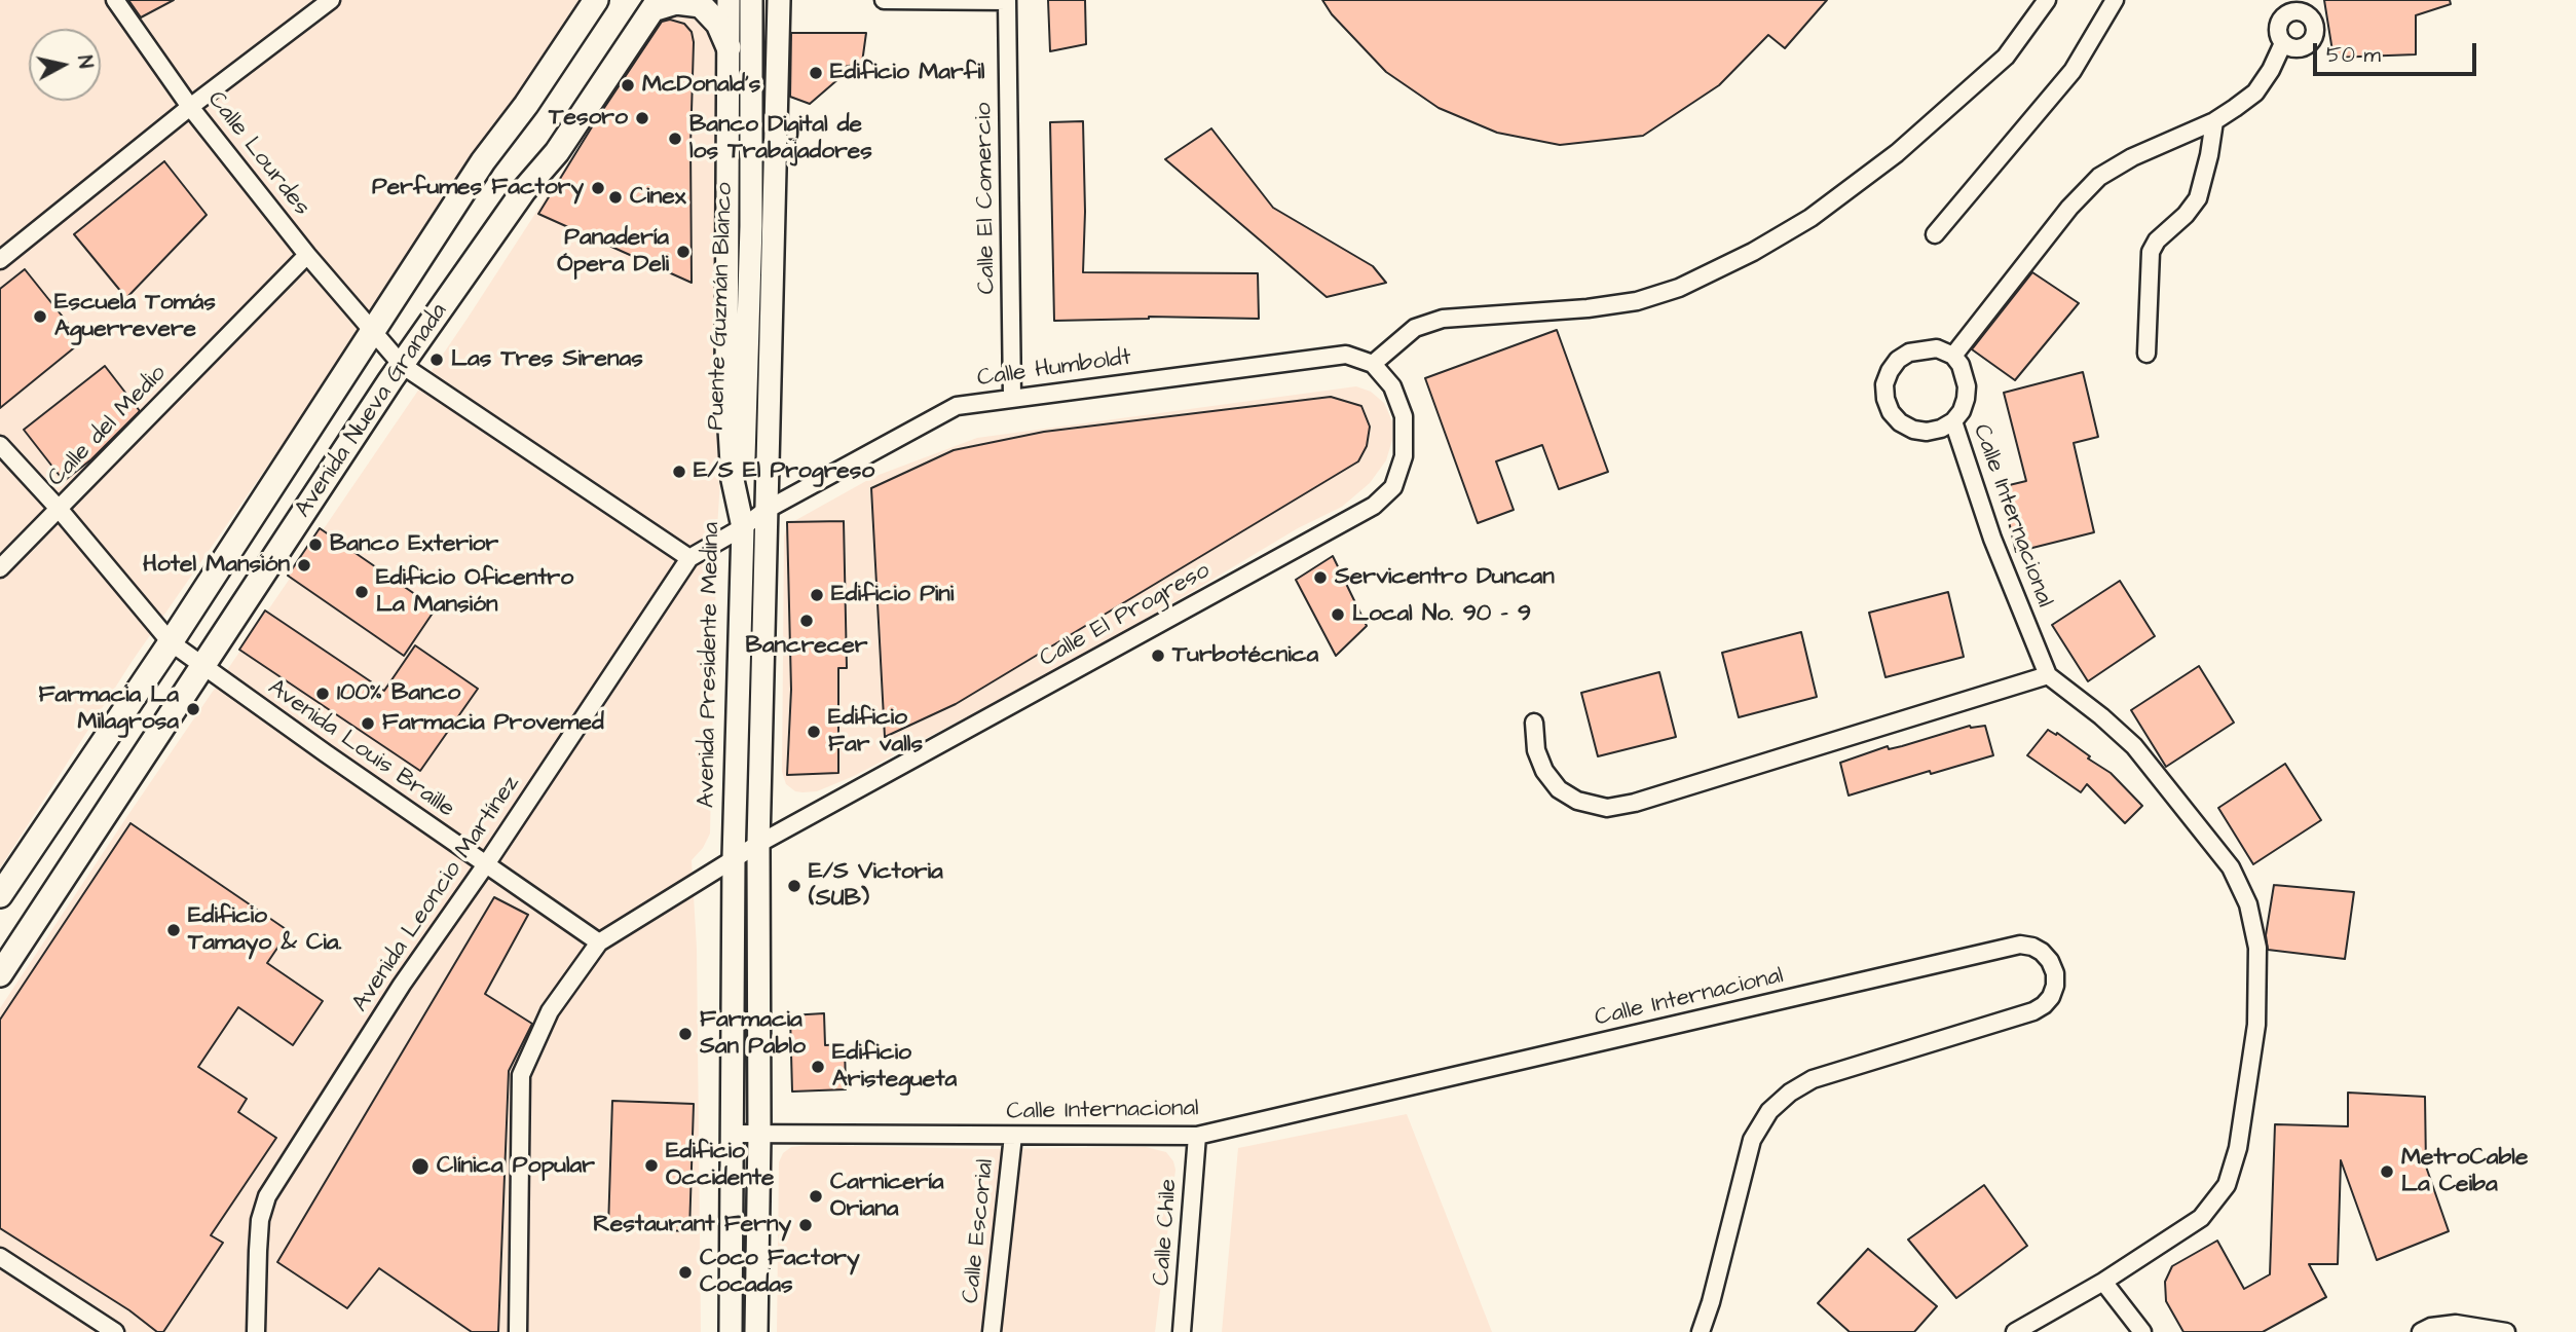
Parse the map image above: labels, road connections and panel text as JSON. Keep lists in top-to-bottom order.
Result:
{
  "streets": {
    "main road": ["Avenida Nueva Granada"],
    "street": [
      "Calle Lourdes",
      "Calle El Comercio",
      "Puente Guzmán Blanco",
      "Calle Humboldt",
      "Calle del Medio",
      "Calle Internacional",
      "Calle El Progreso",
      "Avenida Presidente Medina",
      "Avenida Louis Braille",
      "Avenida Leoncio Martínez",
      "Calle Escorial",
      "Calle Chile"
    ]
  },
  "crossings": [
    ["Calle Lourdes", "Avenida Nueva Granada"],
    ["Calle Lourdes", "Calle del Medio"],
    ["Calle El Comercio", "Calle Humboldt"],
    ["Puente Guzmán Blanco", "Calle Humboldt"],
    ["Puente Guzmán Blanco", "Avenida Presidente Medina"],
    ["Puente Guzmán Blanco", "Avenida Leoncio Martínez"],
    ["Calle Humboldt", "Calle El Progreso"],
    ["Calle Humboldt", "Avenida Presidente Medina"],
    ["Calle Humboldt", "Avenida Leoncio Martínez"],
    ["Avenida Nueva Granada", "Avenida Louis Braille"],
    ["Calle Internacional", "Avenida Presidente Medina"],
    ["Calle Internacional", "Calle Escorial"],
    ["Calle Internacional", "Calle Chile"],
    ["Calle El Progreso", "Avenida Presidente Medina"],
    ["Calle El Progreso", "Avenida Louis Braille"],
    ["Avenida Presidente Medina", "Avenida Leoncio Martínez"],
    ["Avenida Louis Braille", "Avenida Leoncio Martínez"]
  ],
  "places": [
    "Edificio Marfil",
    "McDonald's",
    "Tesoro",
    "Banco Digital de los Trabajadores",
    "Perfumes Factory",
    "Cinex",
    "Panadería Ópera Deli",
    "Escuela Tomás Aguerrevere",
    "Las Tres Sirenas",
    "E/S El Progreso",
    "Banco Exterior",
    "Hotel Mansión",
    "Servicentro Duncan",
    "Edificio Oficentro La Mansión",
    "Edificio Pini",
    "Local No. 90 - 9",
    "Bancrecer",
    "Turbotécnica",
    "100% Banco",
    "Farmacia La Milagrosa",
    "Farmacia Provemed",
    "Edificio Far valls",
    "E/S Victoria (SUB)",
    "Edificio Tamayo & Cia.",
    "Farmacia San Pablo",
    "Edificio Aristegueta",
    "Edificio Occidente",
    "Clínica Popular",
    "MetroCable La Ceiba",
    "Carnicería Oriana",
    "Restaurant Ferny",
    "Coco Factory Cocadas"
  ],
  "scale_bar": "50 m",
  "north": "right"
}
